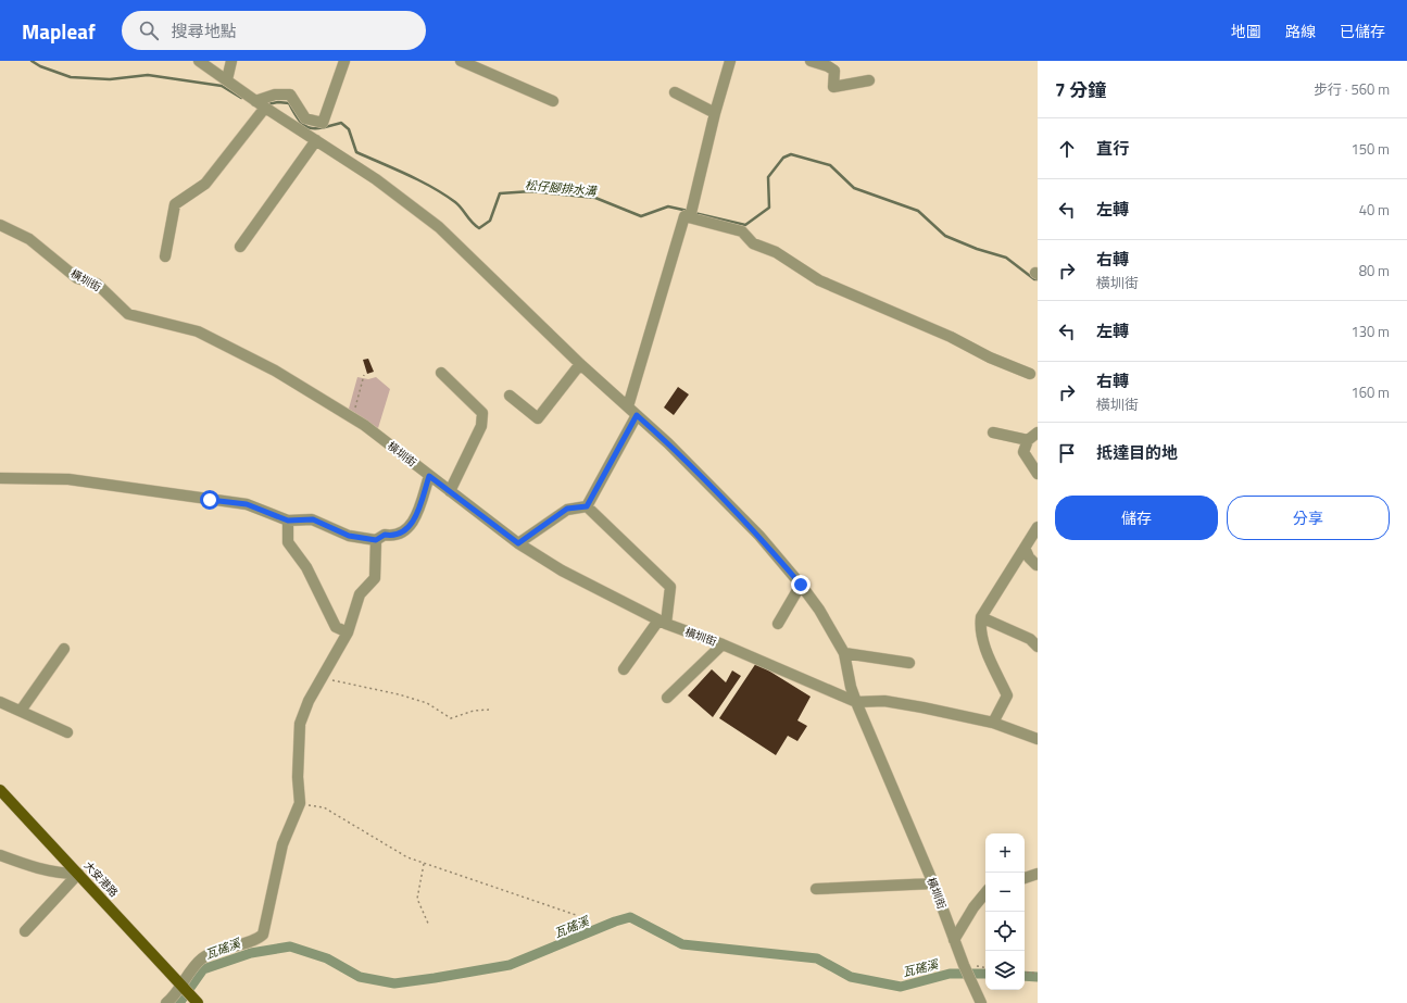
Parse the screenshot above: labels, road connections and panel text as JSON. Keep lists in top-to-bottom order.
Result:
{
  "streets": {
    "main road": ["大安港路"],
    "street": ["橫圳街"]
  },
  "water": ["松仔腳排水溝", "瓦磘溪"],
  "page": {
    "header": "Mapleaf",
    "search": "搜尋地點",
    "nav": ["地圖", "路線", "已儲存"],
    "heading": ["7 分鐘", "步行 · 560 m"],
    "list": [
      ["直行", "150 m"],
      ["左轉", "40 m"],
      ["右轉", "橫圳街", "80 m"],
      ["左轉", "130 m"],
      ["右轉", "橫圳街", "160 m"],
      "抵達目的地"
    ],
    "buttons": ["儲存", "分享"],
    "map_buttons": ["+", "−"]
  }
}
